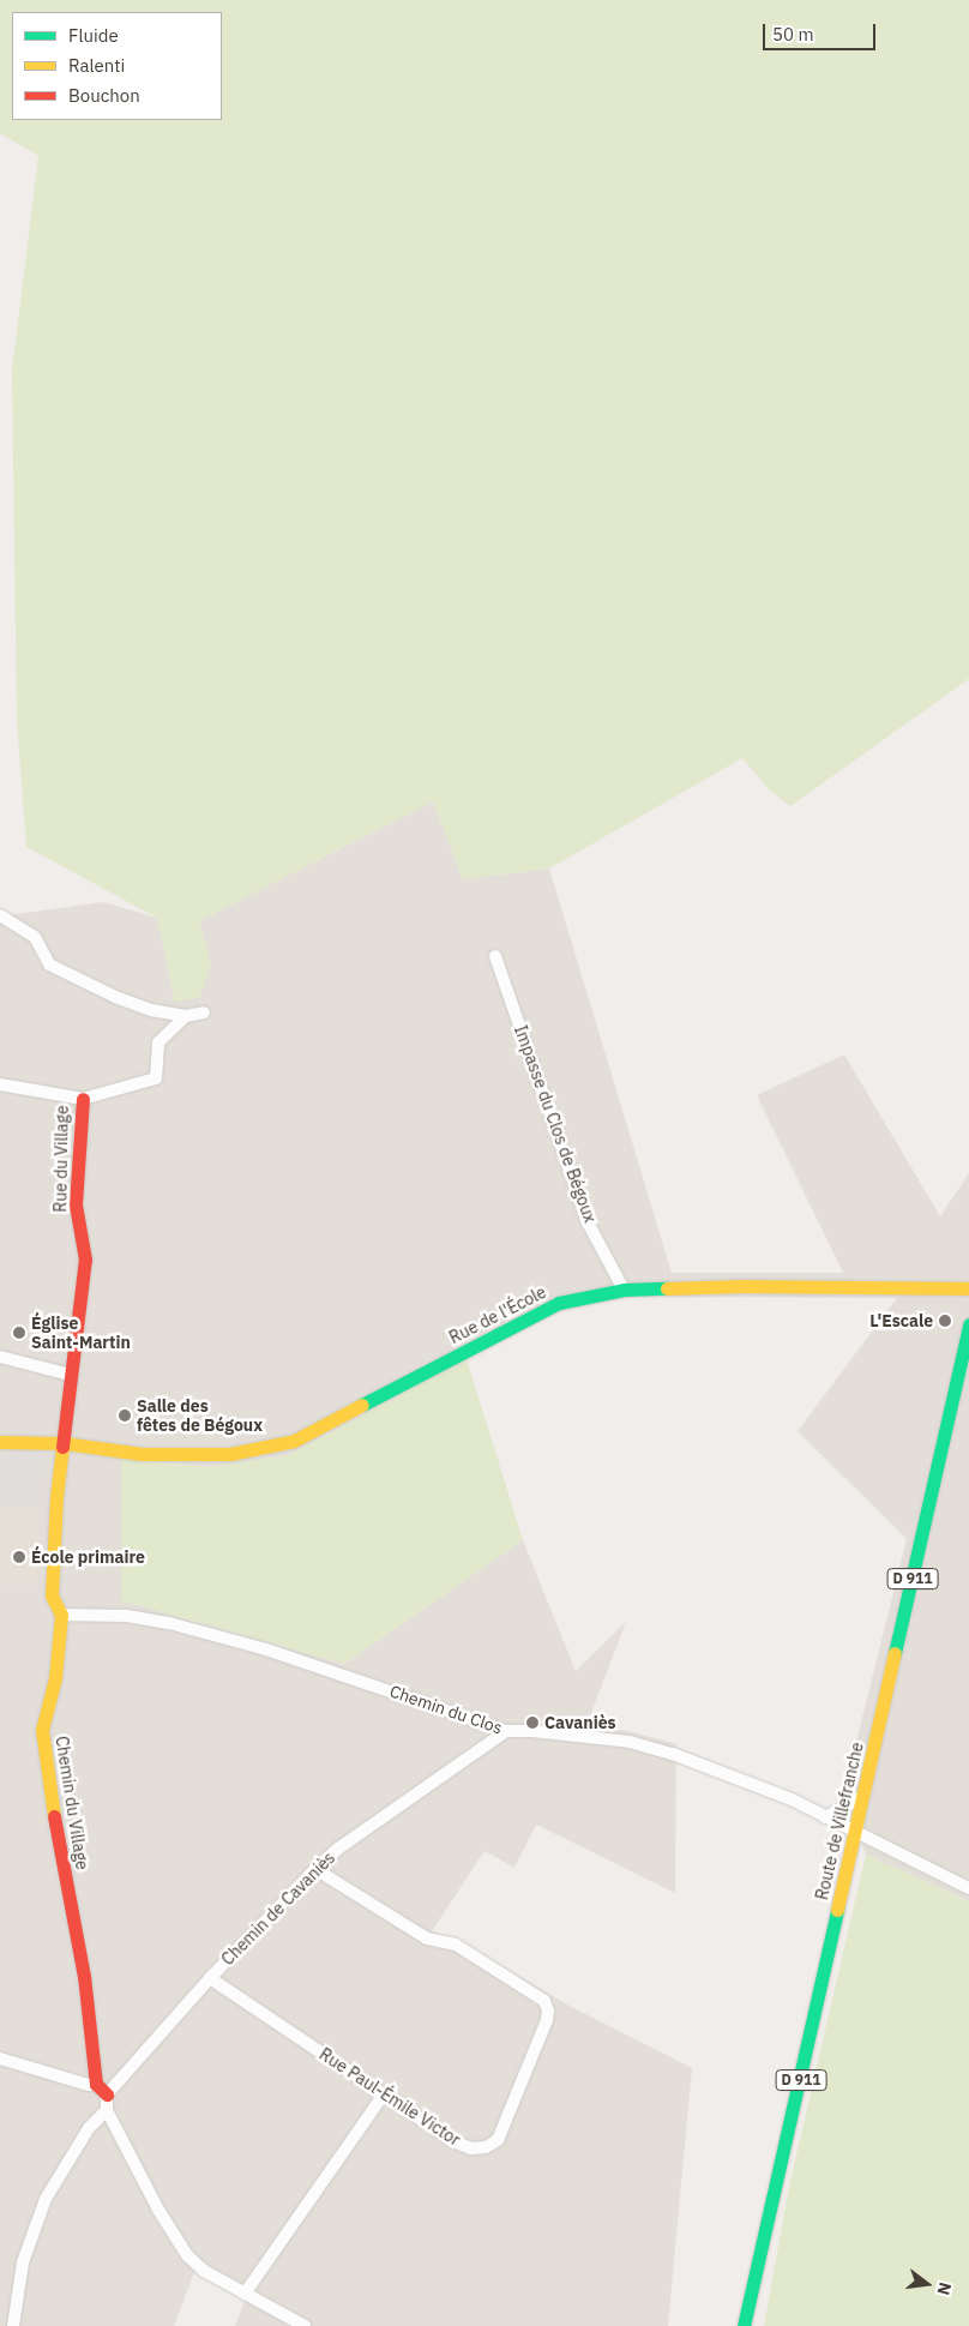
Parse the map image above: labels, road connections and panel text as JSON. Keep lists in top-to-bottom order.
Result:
{
  "streets": {
    "street": [
      "Impasse du Clos de Bégoux",
      "Rue du Village",
      "Rue de l'École",
      "D 911",
      "Chemin du Clos",
      "Chemin du Village",
      "Route de Villefranche",
      "Chemin de Cavaniès",
      "Rue Paul-Émile Victor"
    ]
  },
  "crossings": [
    ["Impasse du Clos de Bégoux", "Rue de l'École"],
    ["Rue du Village", "Rue de l'École"],
    ["Rue du Village", "Chemin du Village"],
    ["Rue de l'École", "Chemin du Village"],
    ["Chemin du Clos", "Chemin du Village"],
    ["Chemin du Clos", "Route de Villefranche"],
    ["Chemin du Clos", "Chemin de Cavaniès"],
    ["Chemin de Cavaniès", "Rue Paul-Émile Victor"]
  ],
  "places": [
    "L'Escale",
    "Église Saint-Martin",
    "Salle des fêtes de Bégoux",
    "École primaire",
    "Cavaniès"
  ],
  "legend": ["Fluide", "Ralenti", "Bouchon"],
  "scale_bar": "50 m",
  "north": "right"
}
